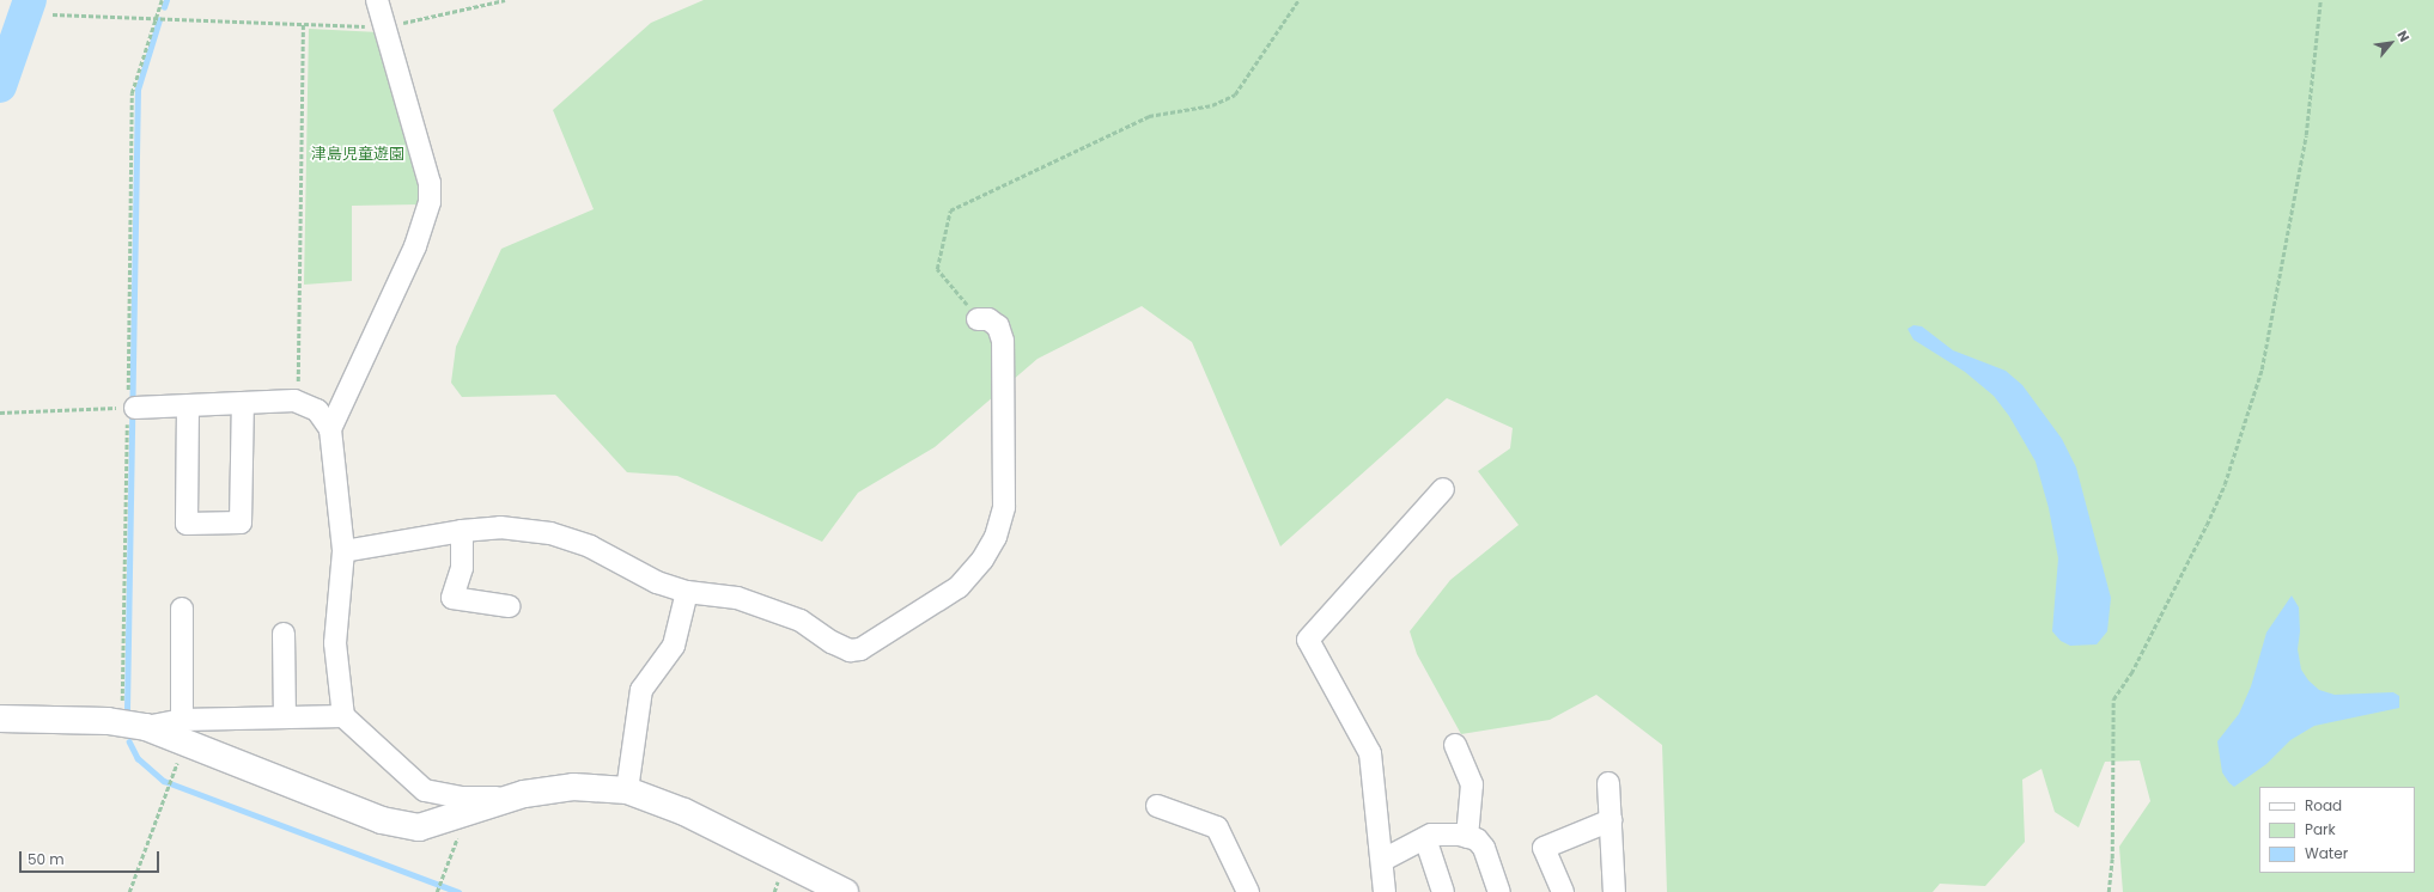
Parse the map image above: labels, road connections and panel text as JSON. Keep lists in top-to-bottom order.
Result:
{
  "parks": ["津島児童遊園"],
  "legend": ["Road", "Park", "Water"],
  "scale_bar": "50 m",
  "north": "top right"
}
